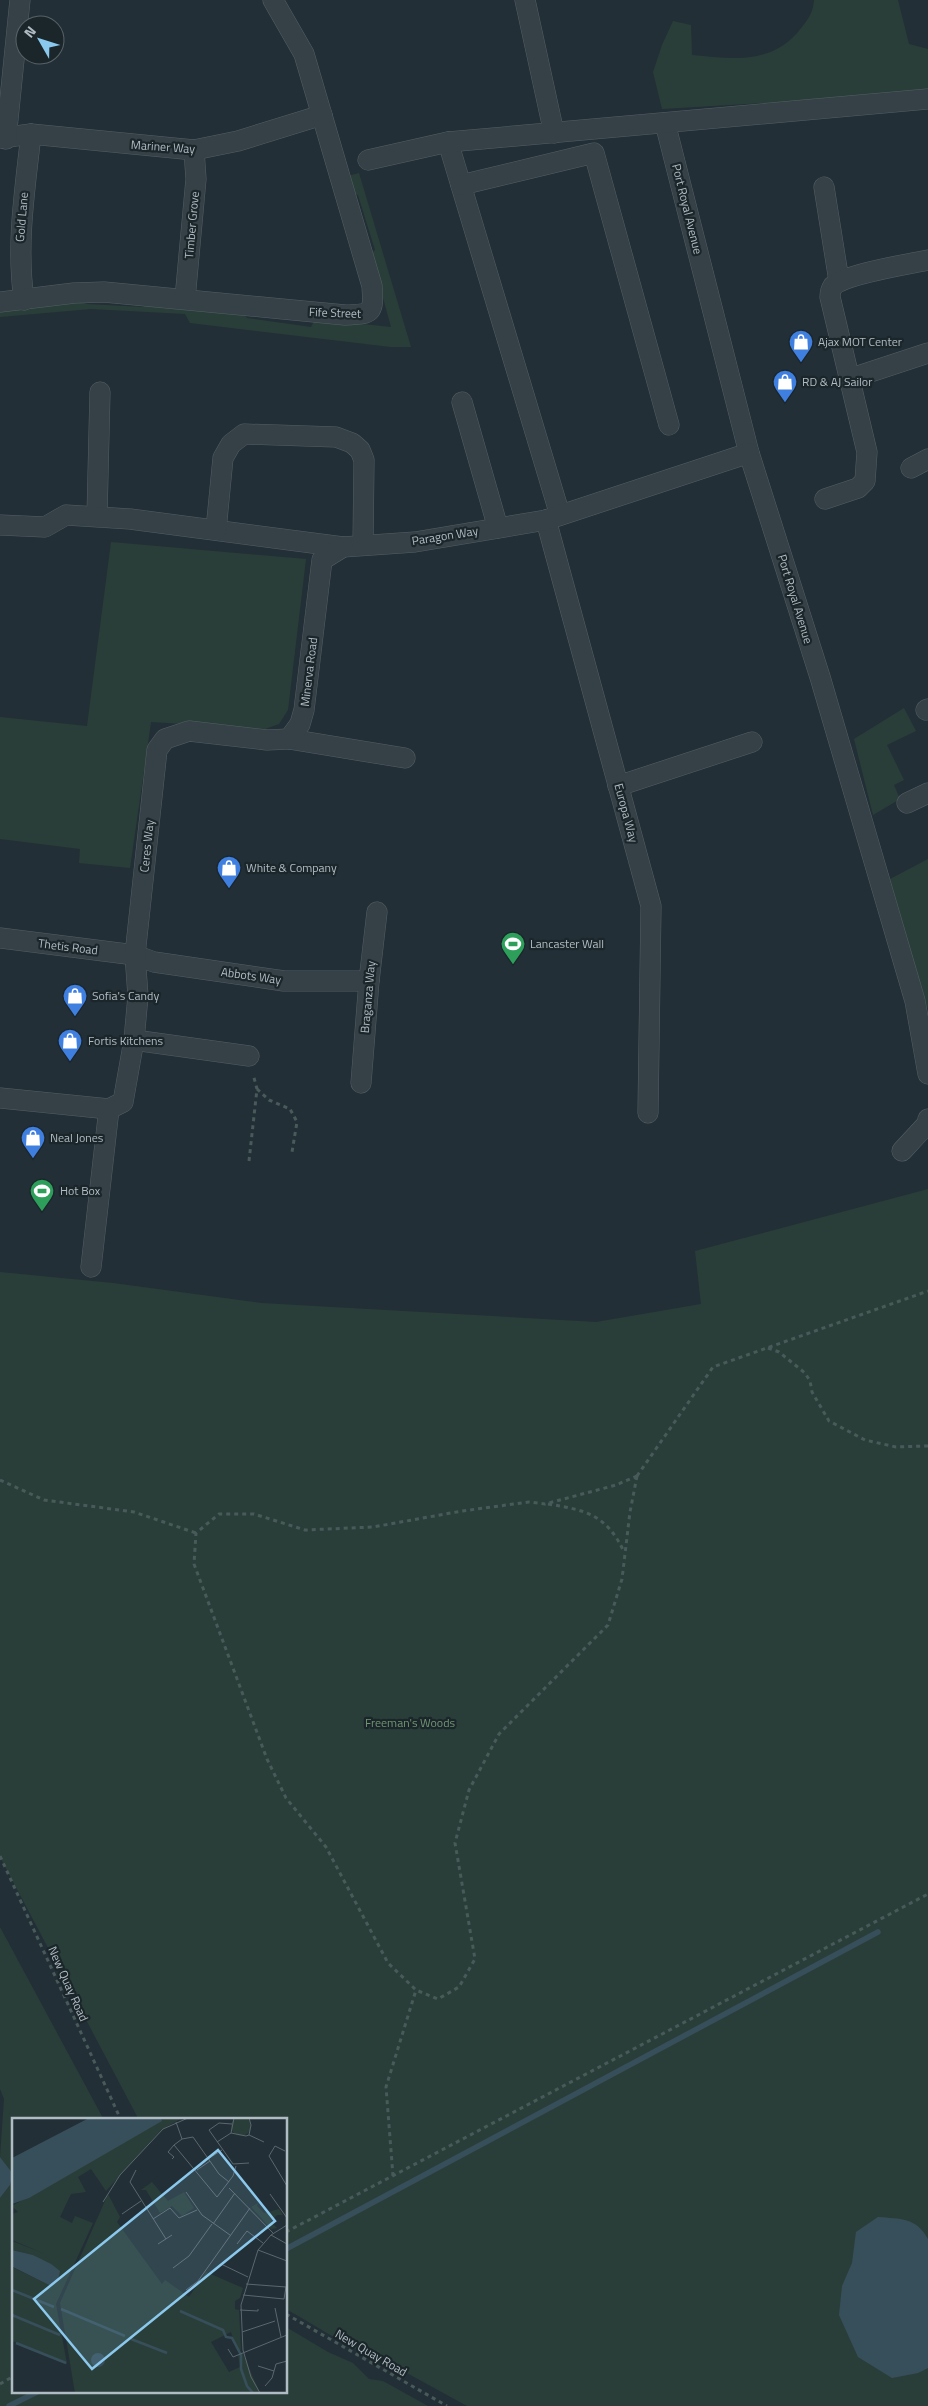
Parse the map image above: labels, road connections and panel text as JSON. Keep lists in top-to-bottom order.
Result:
{
  "streets": {
    "street": [
      "Mariner Way",
      "Port Royal Avenue",
      "Gold Lane",
      "Timber Grove",
      "Fife Street",
      "Paragon Way",
      "Minerva Road",
      "Europa Way",
      "Ceres Way",
      "Thetis Road",
      "Abbots Way",
      "Braganza Way"
    ],
    "path": ["New Quay Road"]
  },
  "crossings": [
    ["Mariner Way", "Gold Lane"],
    ["Mariner Way", "Timber Grove"],
    ["Mariner Way", "Fife Street"],
    ["Port Royal Avenue", "Paragon Way"],
    ["Gold Lane", "Fife Street"],
    ["Timber Grove", "Fife Street"],
    ["Paragon Way", "Minerva Road"],
    ["Paragon Way", "Europa Way"],
    ["Minerva Road", "Ceres Way"],
    ["Ceres Way", "Thetis Road"],
    ["Ceres Way", "Abbots Way"],
    ["Thetis Road", "Abbots Way"],
    ["Abbots Way", "Braganza Way"]
  ],
  "parks": ["Freeman's Woods"],
  "places": {
    "shop": [
      "Ajax MOT Center",
      "RD & AJ Sailor",
      "White & Company",
      "Sofia's Candy",
      "Fortis Kitchens",
      "Neal Jones"
    ],
    "sports": ["Lancaster Wall", "Hot Box"]
  },
  "north": "top left"
}
